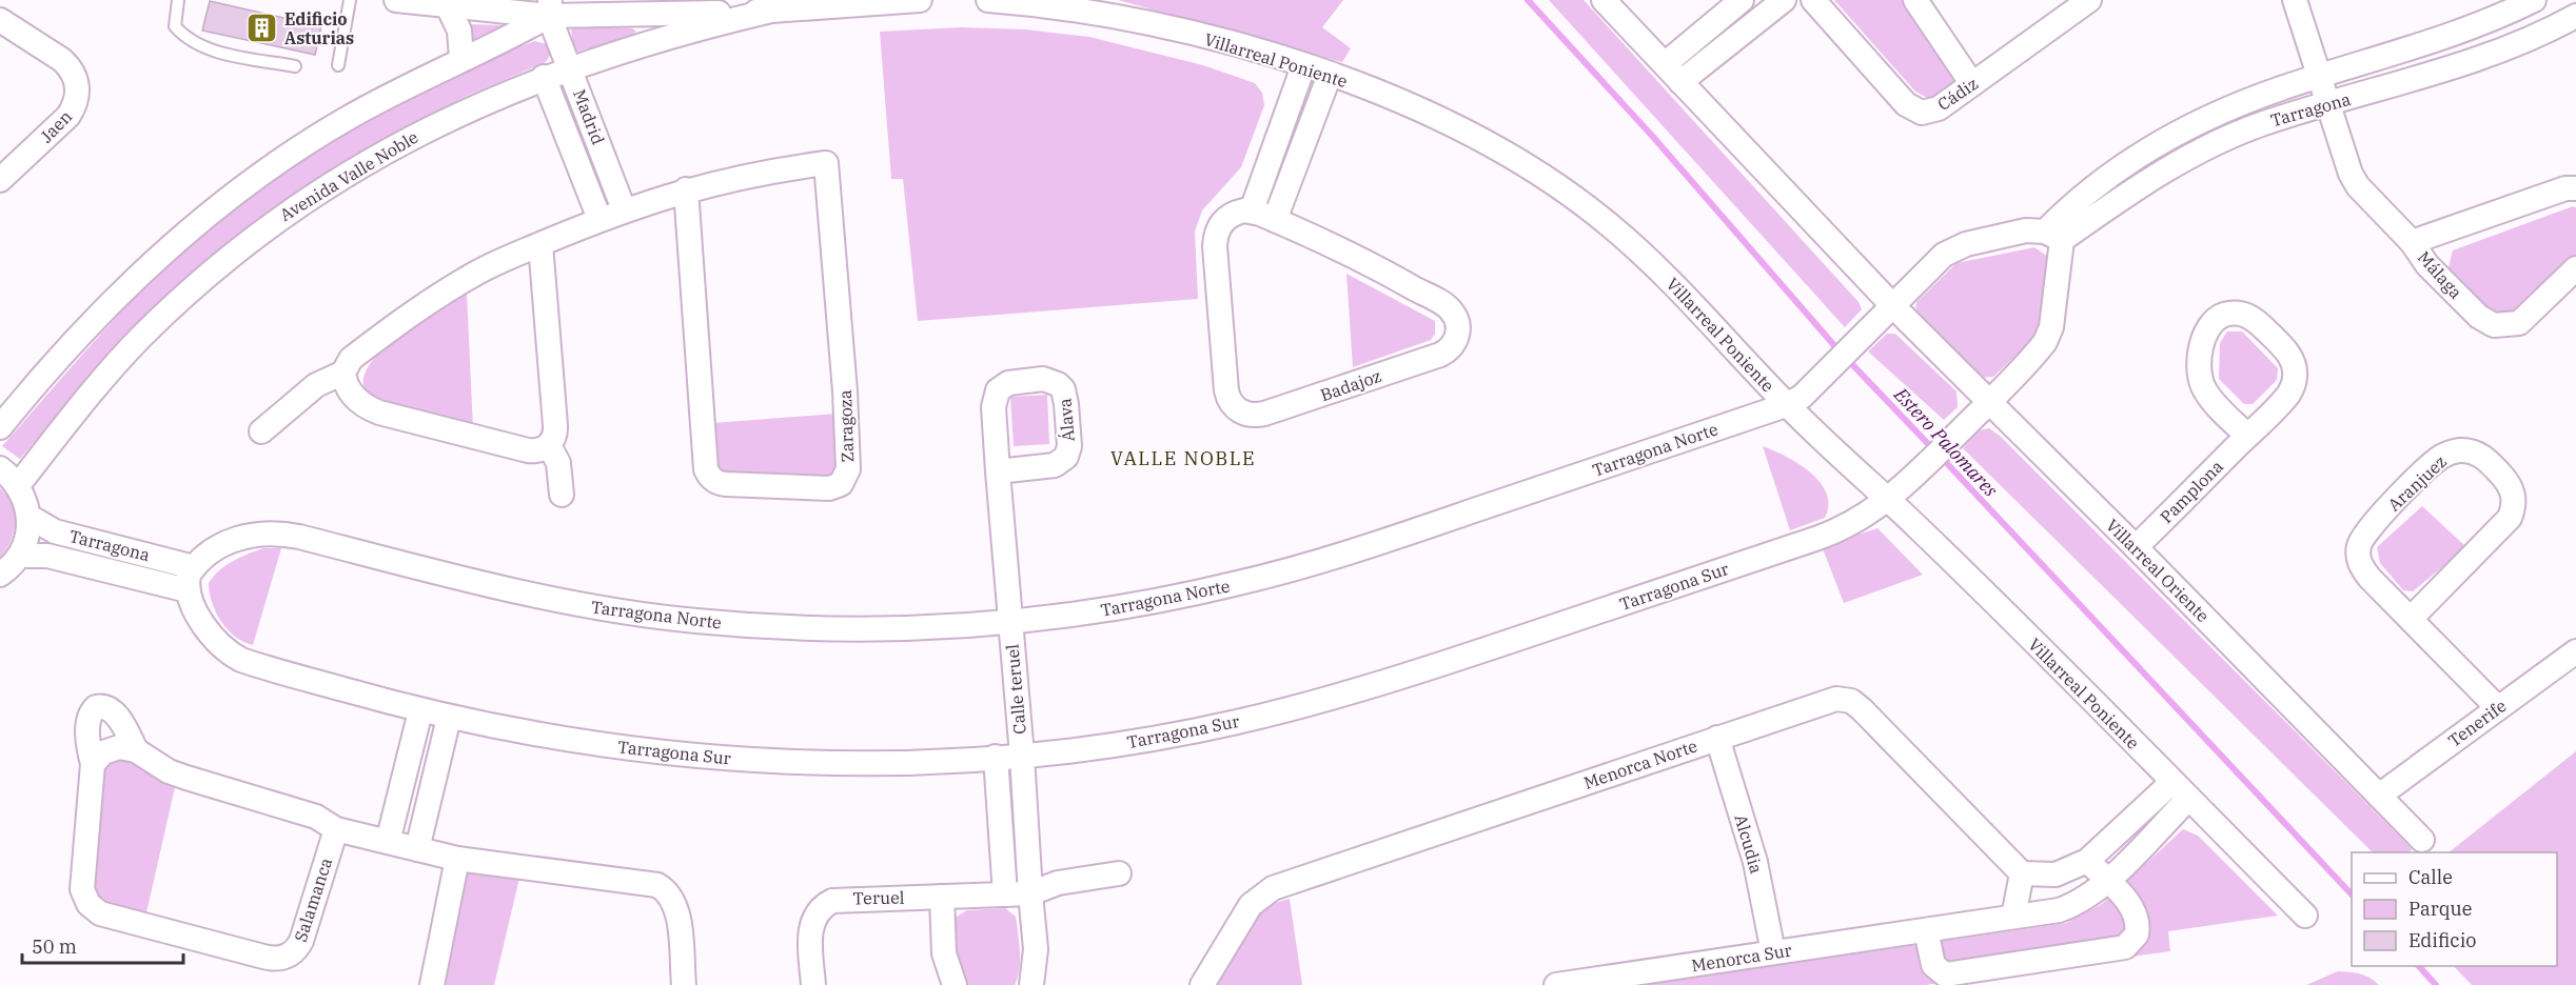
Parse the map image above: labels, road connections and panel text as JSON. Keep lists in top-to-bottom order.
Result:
{
  "streets": {
    "street": [
      "Villarreal Poniente",
      "Cádiz",
      "Tarragona",
      "Madrid",
      "Jaen",
      "Avenida Valle Noble",
      "Málaga",
      "Badajoz",
      "Zaragoza",
      "Tarragona Norte",
      "Aranjuez",
      "Pamplona",
      "Villarreal Oriente",
      "Tarragona Sur",
      "Calle teruel",
      "Tenerife",
      "Menorca Norte",
      "Alcudia",
      "Teruel",
      "Salamanca",
      "Menorca Sur"
    ]
  },
  "crossings": [
    ["Villarreal Poniente", "Tarragona Norte"],
    ["Villarreal Poniente", "Tarragona Sur"],
    ["Villarreal Poniente", "Menorca Sur"],
    ["Tarragona", "Tarragona Norte"],
    ["Tarragona", "Tarragona Sur"],
    ["Madrid", "Avenida Valle Noble"],
    ["Madrid", "Zaragoza"],
    ["Tarragona Norte", "Villarreal Oriente"],
    ["Tarragona Norte", "Tarragona Sur"],
    ["Tarragona Norte", "Calle teruel"],
    ["Aranjuez", "Tenerife"],
    ["Pamplona", "Villarreal Oriente"],
    ["Villarreal Oriente", "Tarragona Sur"],
    ["Villarreal Oriente", "Tenerife"],
    ["Tarragona Sur", "Calle teruel"],
    ["Menorca Norte", "Alcudia"],
    ["Alcudia", "Menorca Sur"]
  ],
  "districts": ["VALLE NOBLE"],
  "water": ["Estero Palomares"],
  "places": {
    "building": ["Edificio Asturias"]
  },
  "legend": ["Calle", "Parque", "Edificio"],
  "scale_bar": "50 m"
}
